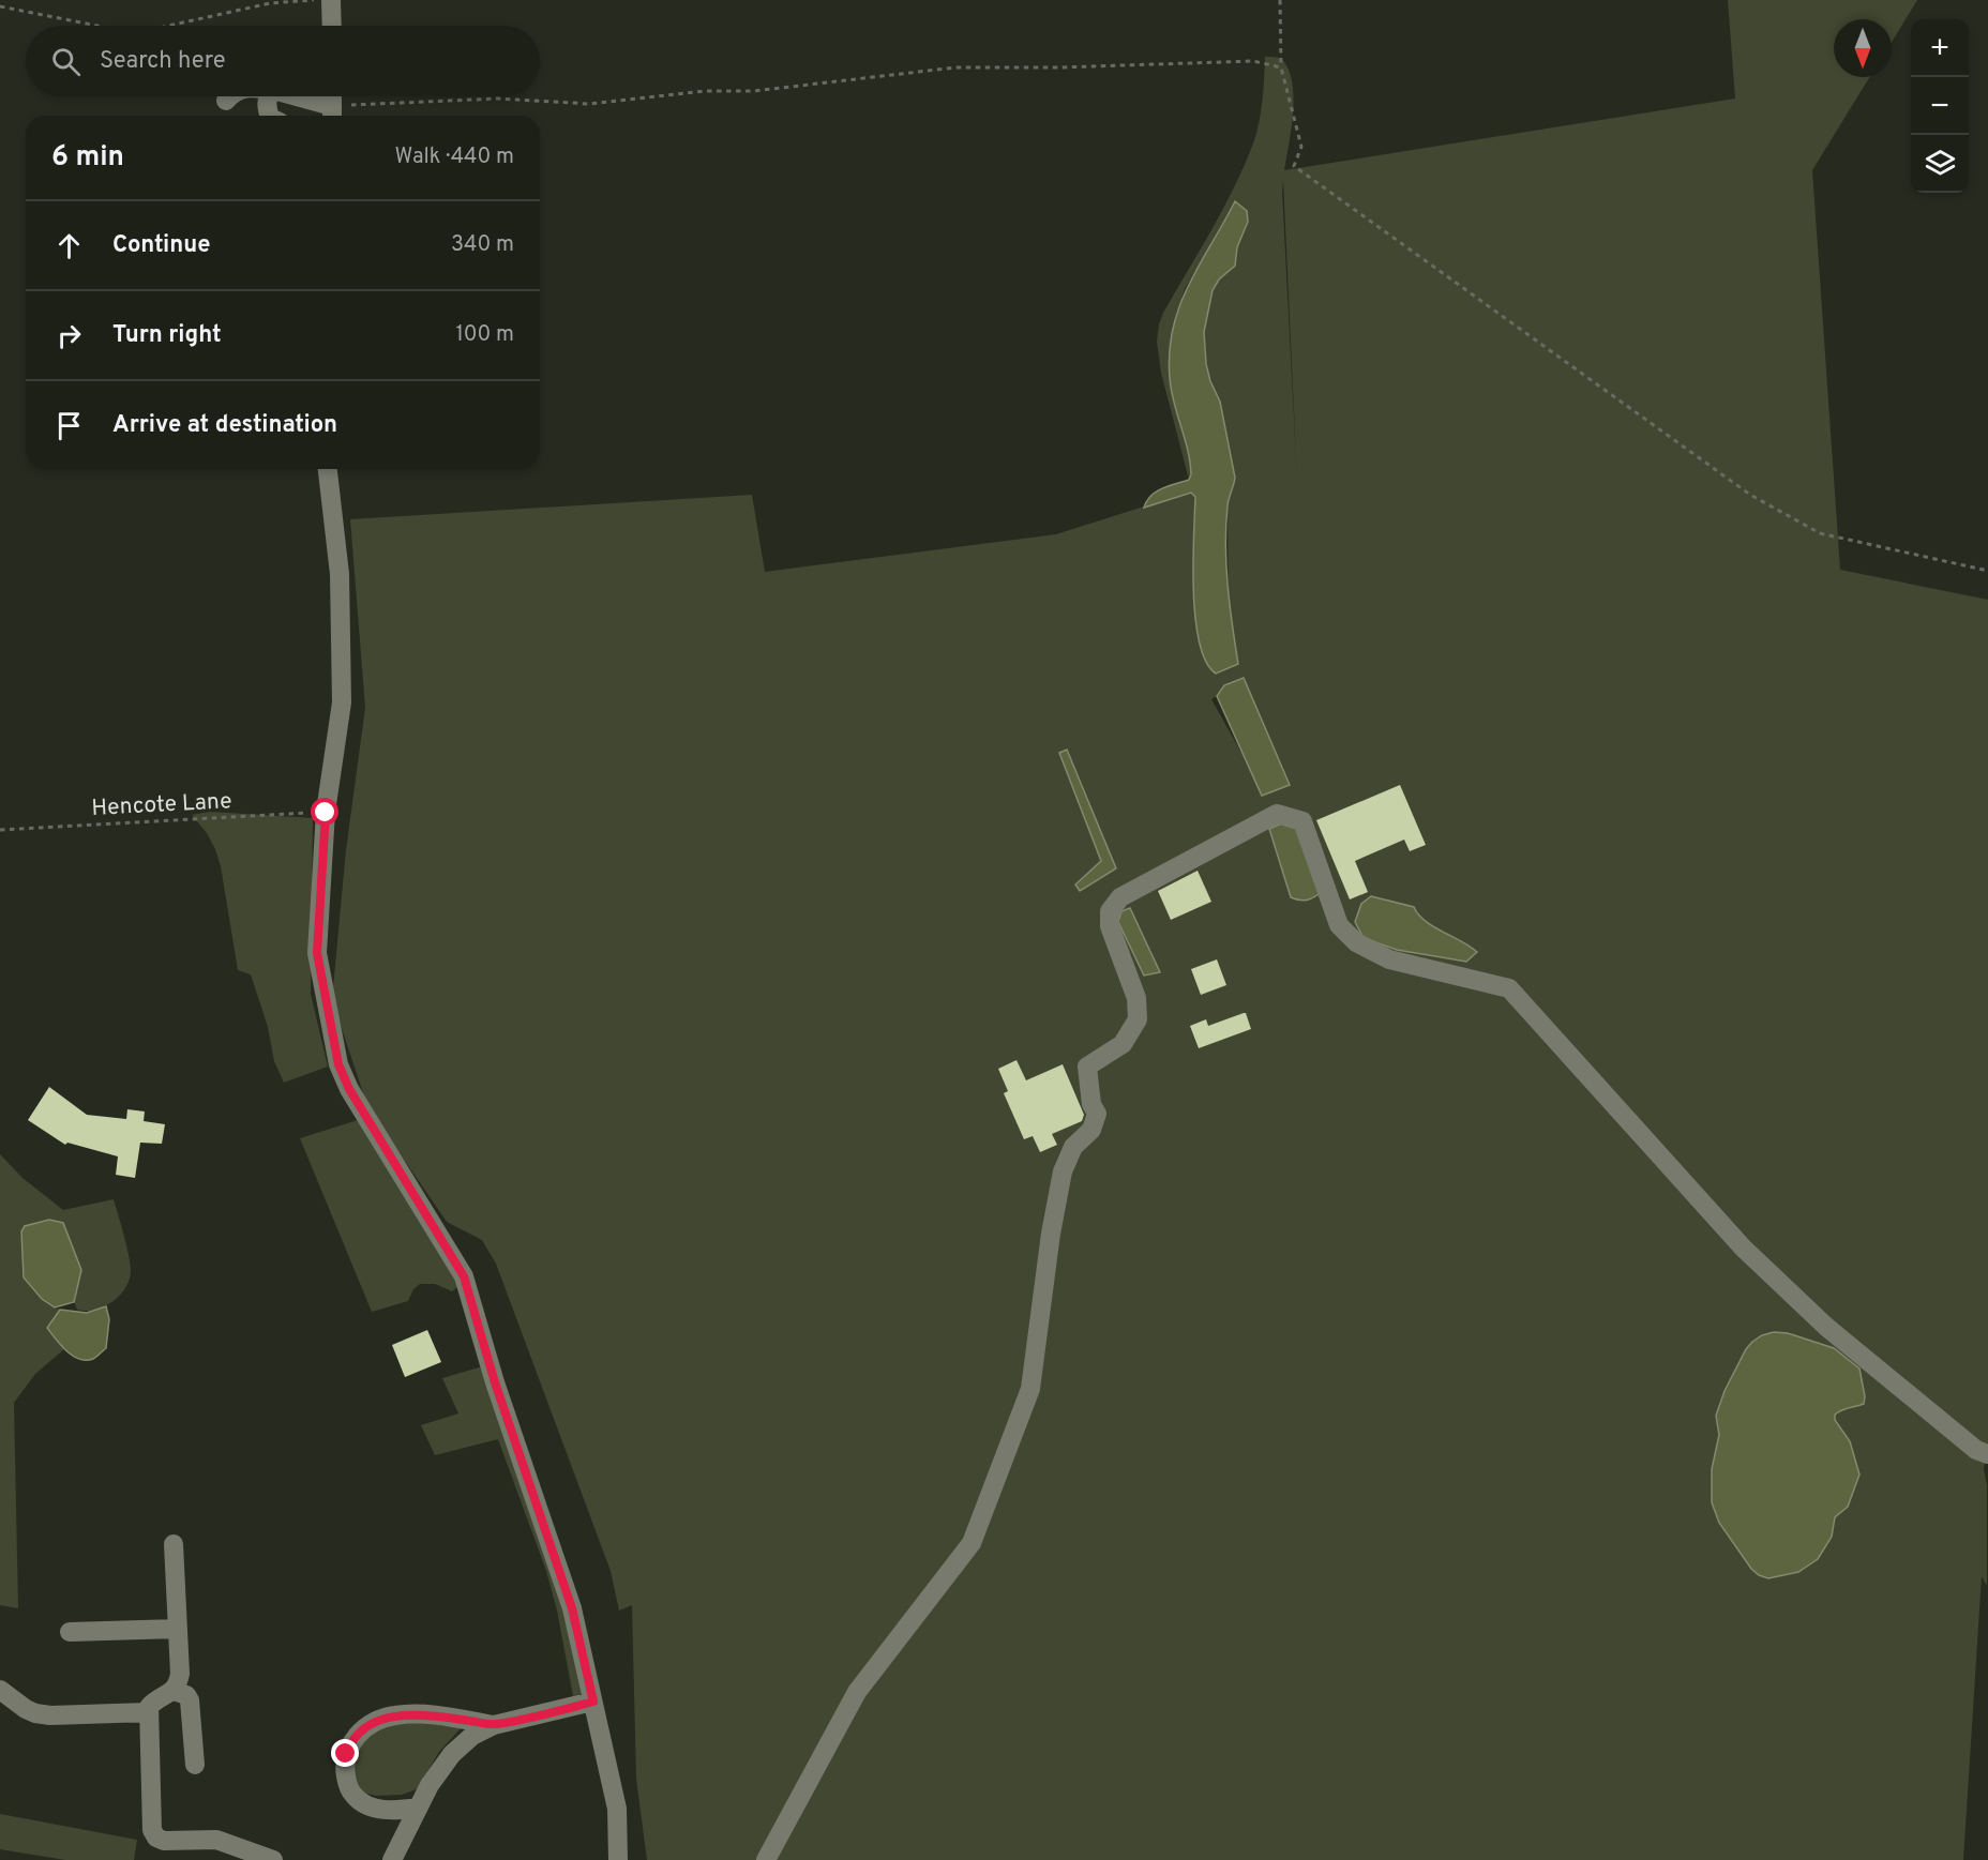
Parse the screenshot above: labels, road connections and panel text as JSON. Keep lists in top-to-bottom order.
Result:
{
  "streets": {
    "path": ["Hencote Lane"]
  },
  "north": "bottom",
  "page": {
    "map_buttons": ["+", "−"],
    "search": "Search here",
    "heading": ["6 min", "Walk · 440 m"],
    "list": [
      ["Continue", "340 m"],
      ["Turn right", "100 m"],
      "Arrive at destination"
    ]
  }
}
